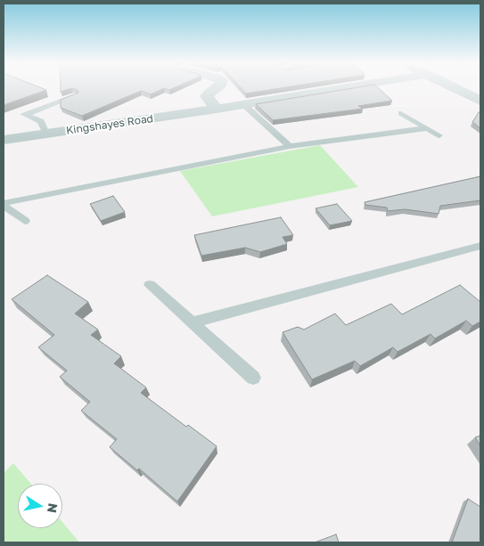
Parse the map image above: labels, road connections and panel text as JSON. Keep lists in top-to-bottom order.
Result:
{
  "streets": {
    "street": ["Kingshayes Road"]
  },
  "north": "right"
}
